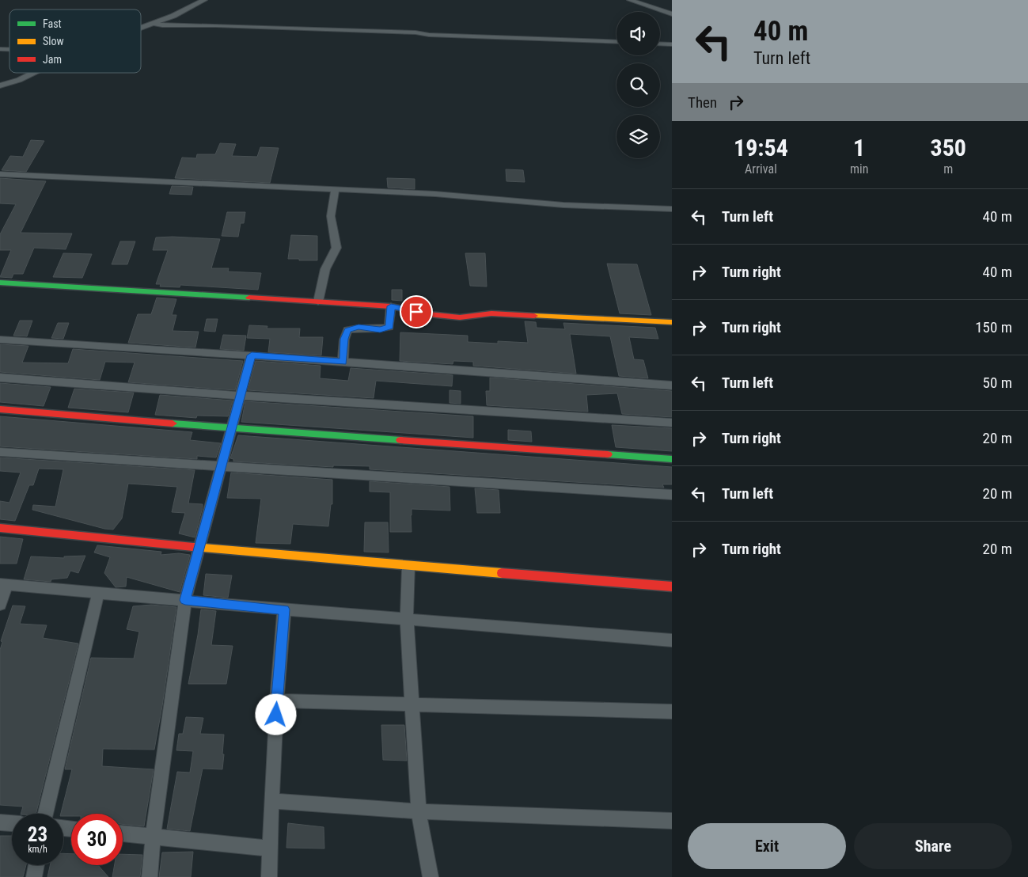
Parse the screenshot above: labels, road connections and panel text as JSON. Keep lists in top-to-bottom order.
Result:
{
  "legend": ["Fast", "Slow", "Jam"],
  "page": {
    "turn": ["40 m", "Turn left"],
    "then": "Then",
    "eta": [
      "19:54",
      "Arrival",
      "1",
      "min",
      "350",
      "m"
    ],
    "list": [
      {
        "name": "Turn left",
        "value": "40 m"
      },
      {
        "name": "Turn right",
        "value": "40 m"
      },
      {
        "name": "Turn right",
        "value": "150 m"
      },
      {
        "name": "Turn left",
        "value": "50 m"
      },
      {
        "name": "Turn right",
        "value": "20 m"
      },
      {
        "name": "Turn left",
        "value": "20 m"
      },
      {
        "name": "Turn right",
        "value": "20 m"
      }
    ],
    "speed": "23 km/h",
    "limit": "30",
    "buttons": ["Exit", "Share"]
  }
}
